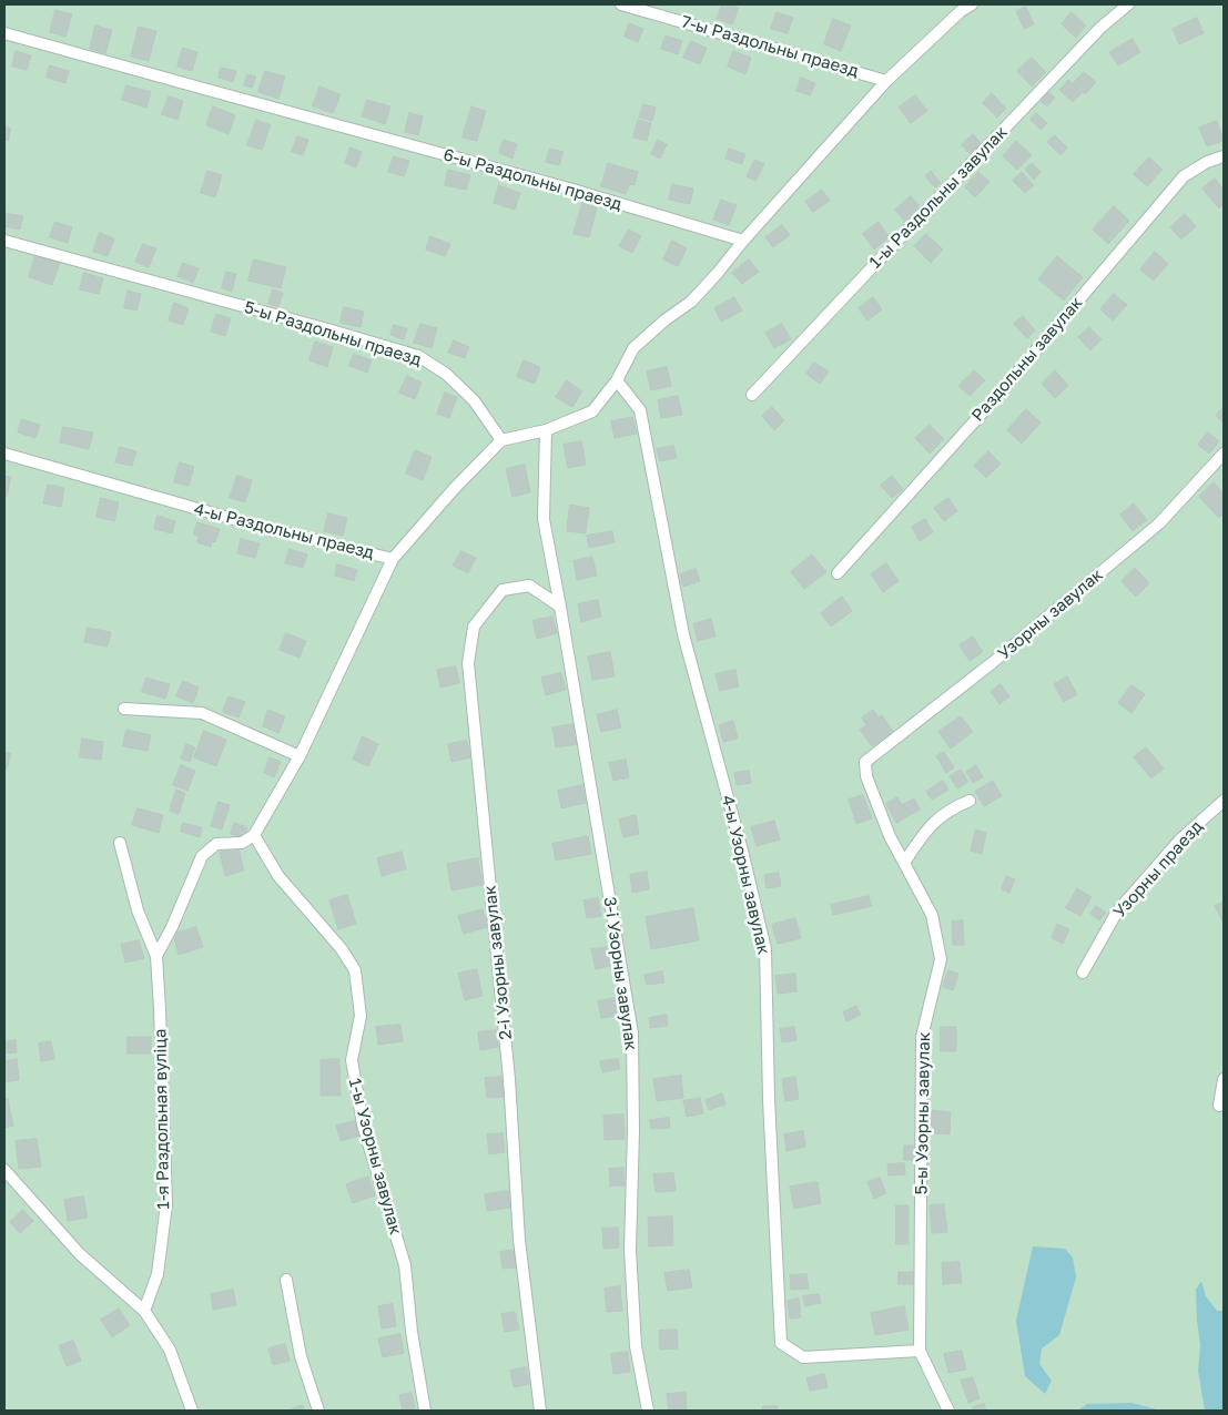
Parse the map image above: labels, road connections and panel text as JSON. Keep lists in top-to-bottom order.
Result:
{
  "streets": {
    "lane": [
      "7-ы Раздольны праезд",
      "6-ы Раздольны праезд",
      "1-ы Раздольны завулак",
      "5-ы Раздольны праезд",
      "Раздольны завулак",
      "4-ы Раздольны праезд",
      "Узорны завулак",
      "Узорны праезд",
      "4-ы Узорны завулак",
      "2-і Узорны завулак",
      "3-і Узорны завулак",
      "5-ы Узорны завулак",
      "1-я Раздольная вуліца",
      "1-ы Узорны завулак"
    ]
  },
  "crossings": [
    ["4-ы Раздольны праезд", "1-ы Узорны завулак"],
    ["Узорны завулак", "5-ы Узорны завулак"],
    ["4-ы Узорны завулак", "5-ы Узорны завулак"],
    ["2-і Узорны завулак", "3-і Узорны завулак"]
  ]
}
